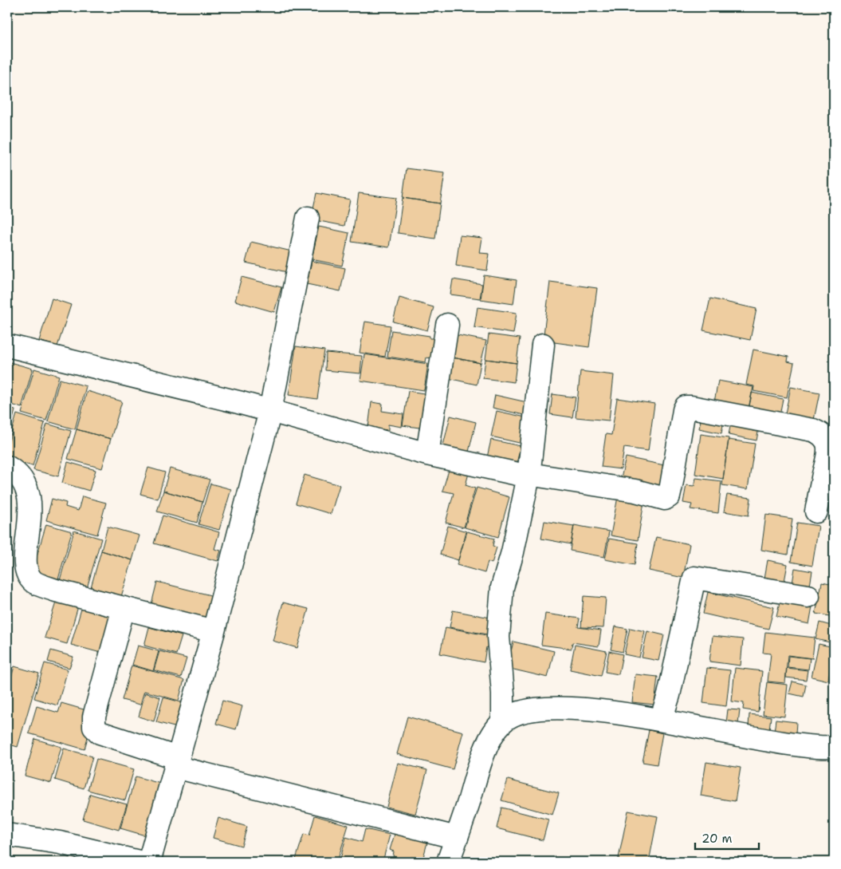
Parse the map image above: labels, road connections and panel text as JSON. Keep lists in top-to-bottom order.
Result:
{
  "scale_bar": "20 m"
}
